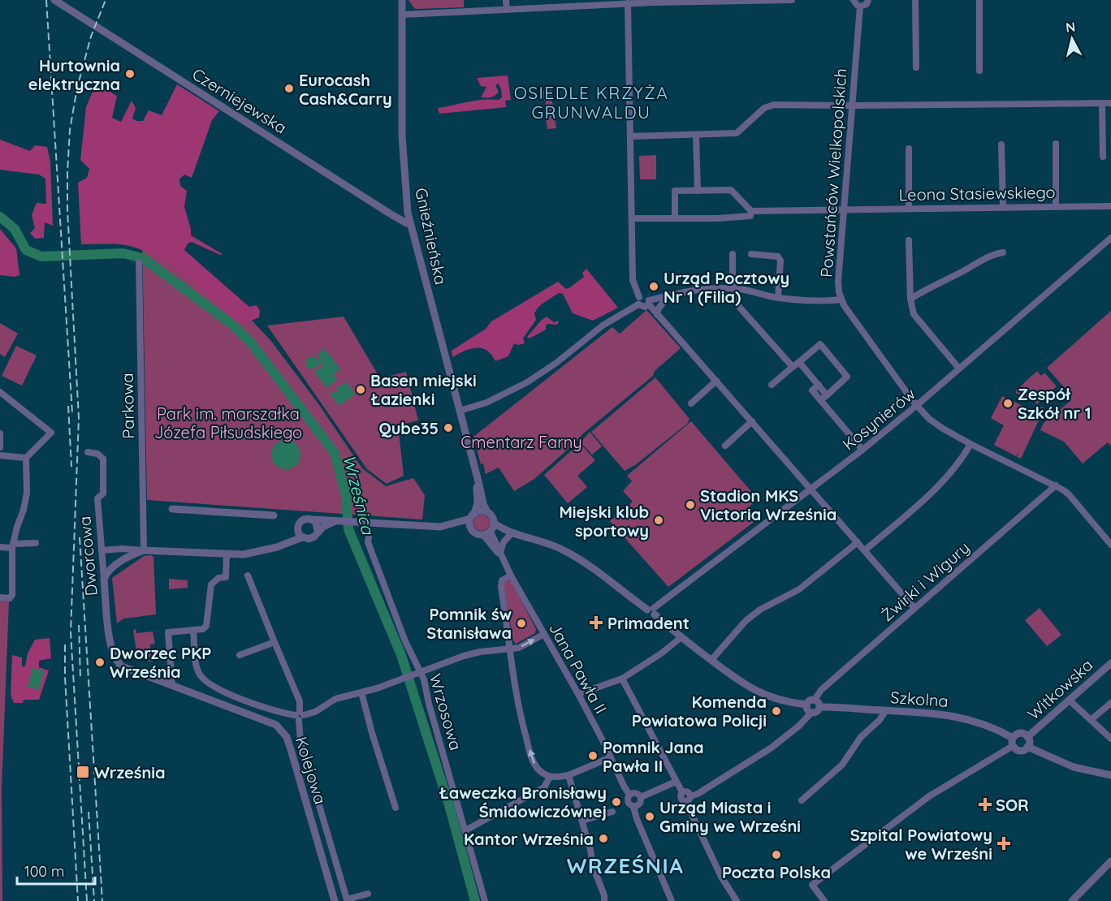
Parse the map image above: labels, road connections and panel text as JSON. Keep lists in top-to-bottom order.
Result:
{
  "streets": {
    "street": [
      "Czerniejewska",
      "Powstańców Wielkopolskich",
      "Leona Stasiewskiego",
      "Gnieźnieńska",
      "Parkowa",
      "Kosynierów",
      "Dworcowa",
      "Żwirki i Wigury",
      "Jana Pawła II",
      "Witkowska",
      "Szkolna",
      "Wrzosowa",
      "Kolejowa"
    ]
  },
  "crossings": [
    ["Czerniejewska", "Gnieźnieńska"],
    ["Powstańców Wielkopolskich", "Leona Stasiewskiego"],
    ["Powstańców Wielkopolskich", "Kosynierów"],
    ["Powstańców Wielkopolskich", "Żwirki i Wigury"],
    ["Gnieźnieńska", "Jana Pawła II"],
    ["Dworcowa", "Kolejowa"],
    ["Żwirki i Wigury", "Szkolna"],
    ["Witkowska", "Szkolna"]
  ],
  "districts": ["OSIEDLE KRZYŻA GRUNWALDU", "WRZEŚNIA"],
  "water": ["Wrześnica"],
  "parks": ["Park im. marszałka Józefa Piłsudskiego", "Cmentarz Farny"],
  "places": {
    "other": [
      "Hurtownia elektryczna",
      "Eurocash Cash&Carry",
      "Urząd Pocztowy Nr 1 (Filia)",
      "Basen miejski Łazienki",
      "Zespół Szkół nr 1",
      "Qube35",
      "Stadion MKS Victoria Września",
      "Miejski klub sportowy",
      "Pomnik św Stanisława",
      "Dworzec PKP Września",
      "Komenda Powiatowa Policji",
      "Pomnik Jana Pawła II",
      "Ławeczka Bronisławy Śmidowiczównej",
      "Urząd Miasta i Gminy we Wrześni",
      "Kantor Września",
      "Poczta Polska"
    ],
    "health": ["Primadent", "SOR", "Szpital Powiatowy we Wrześni"],
    "transit": ["Września"]
  },
  "scale_bar": "100 m",
  "north": "top"
}
